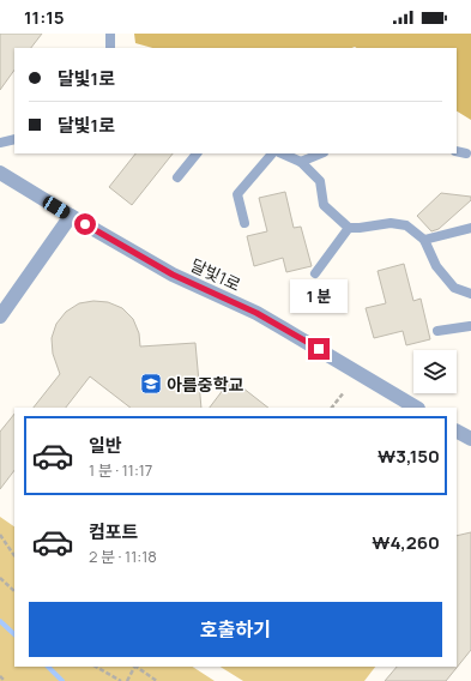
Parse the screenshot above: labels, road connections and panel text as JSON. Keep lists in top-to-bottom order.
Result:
{
  "streets": {
    "street": ["달빛1로"]
  },
  "places": {
    "school or university": ["아름중학교"]
  },
  "page": {
    "status": "11:15",
    "banner": ["달빛1로", "달빛1로"],
    "bubble": "1 분",
    "list": [
      {
        "name": "일반",
        "note": "1 분 · 11:17",
        "value": "₩3,150"
      },
      {
        "name": "컴포트",
        "note": "2 분 · 11:18",
        "value": "₩4,260"
      }
    ],
    "buttons": "호출하기"
  }
}
